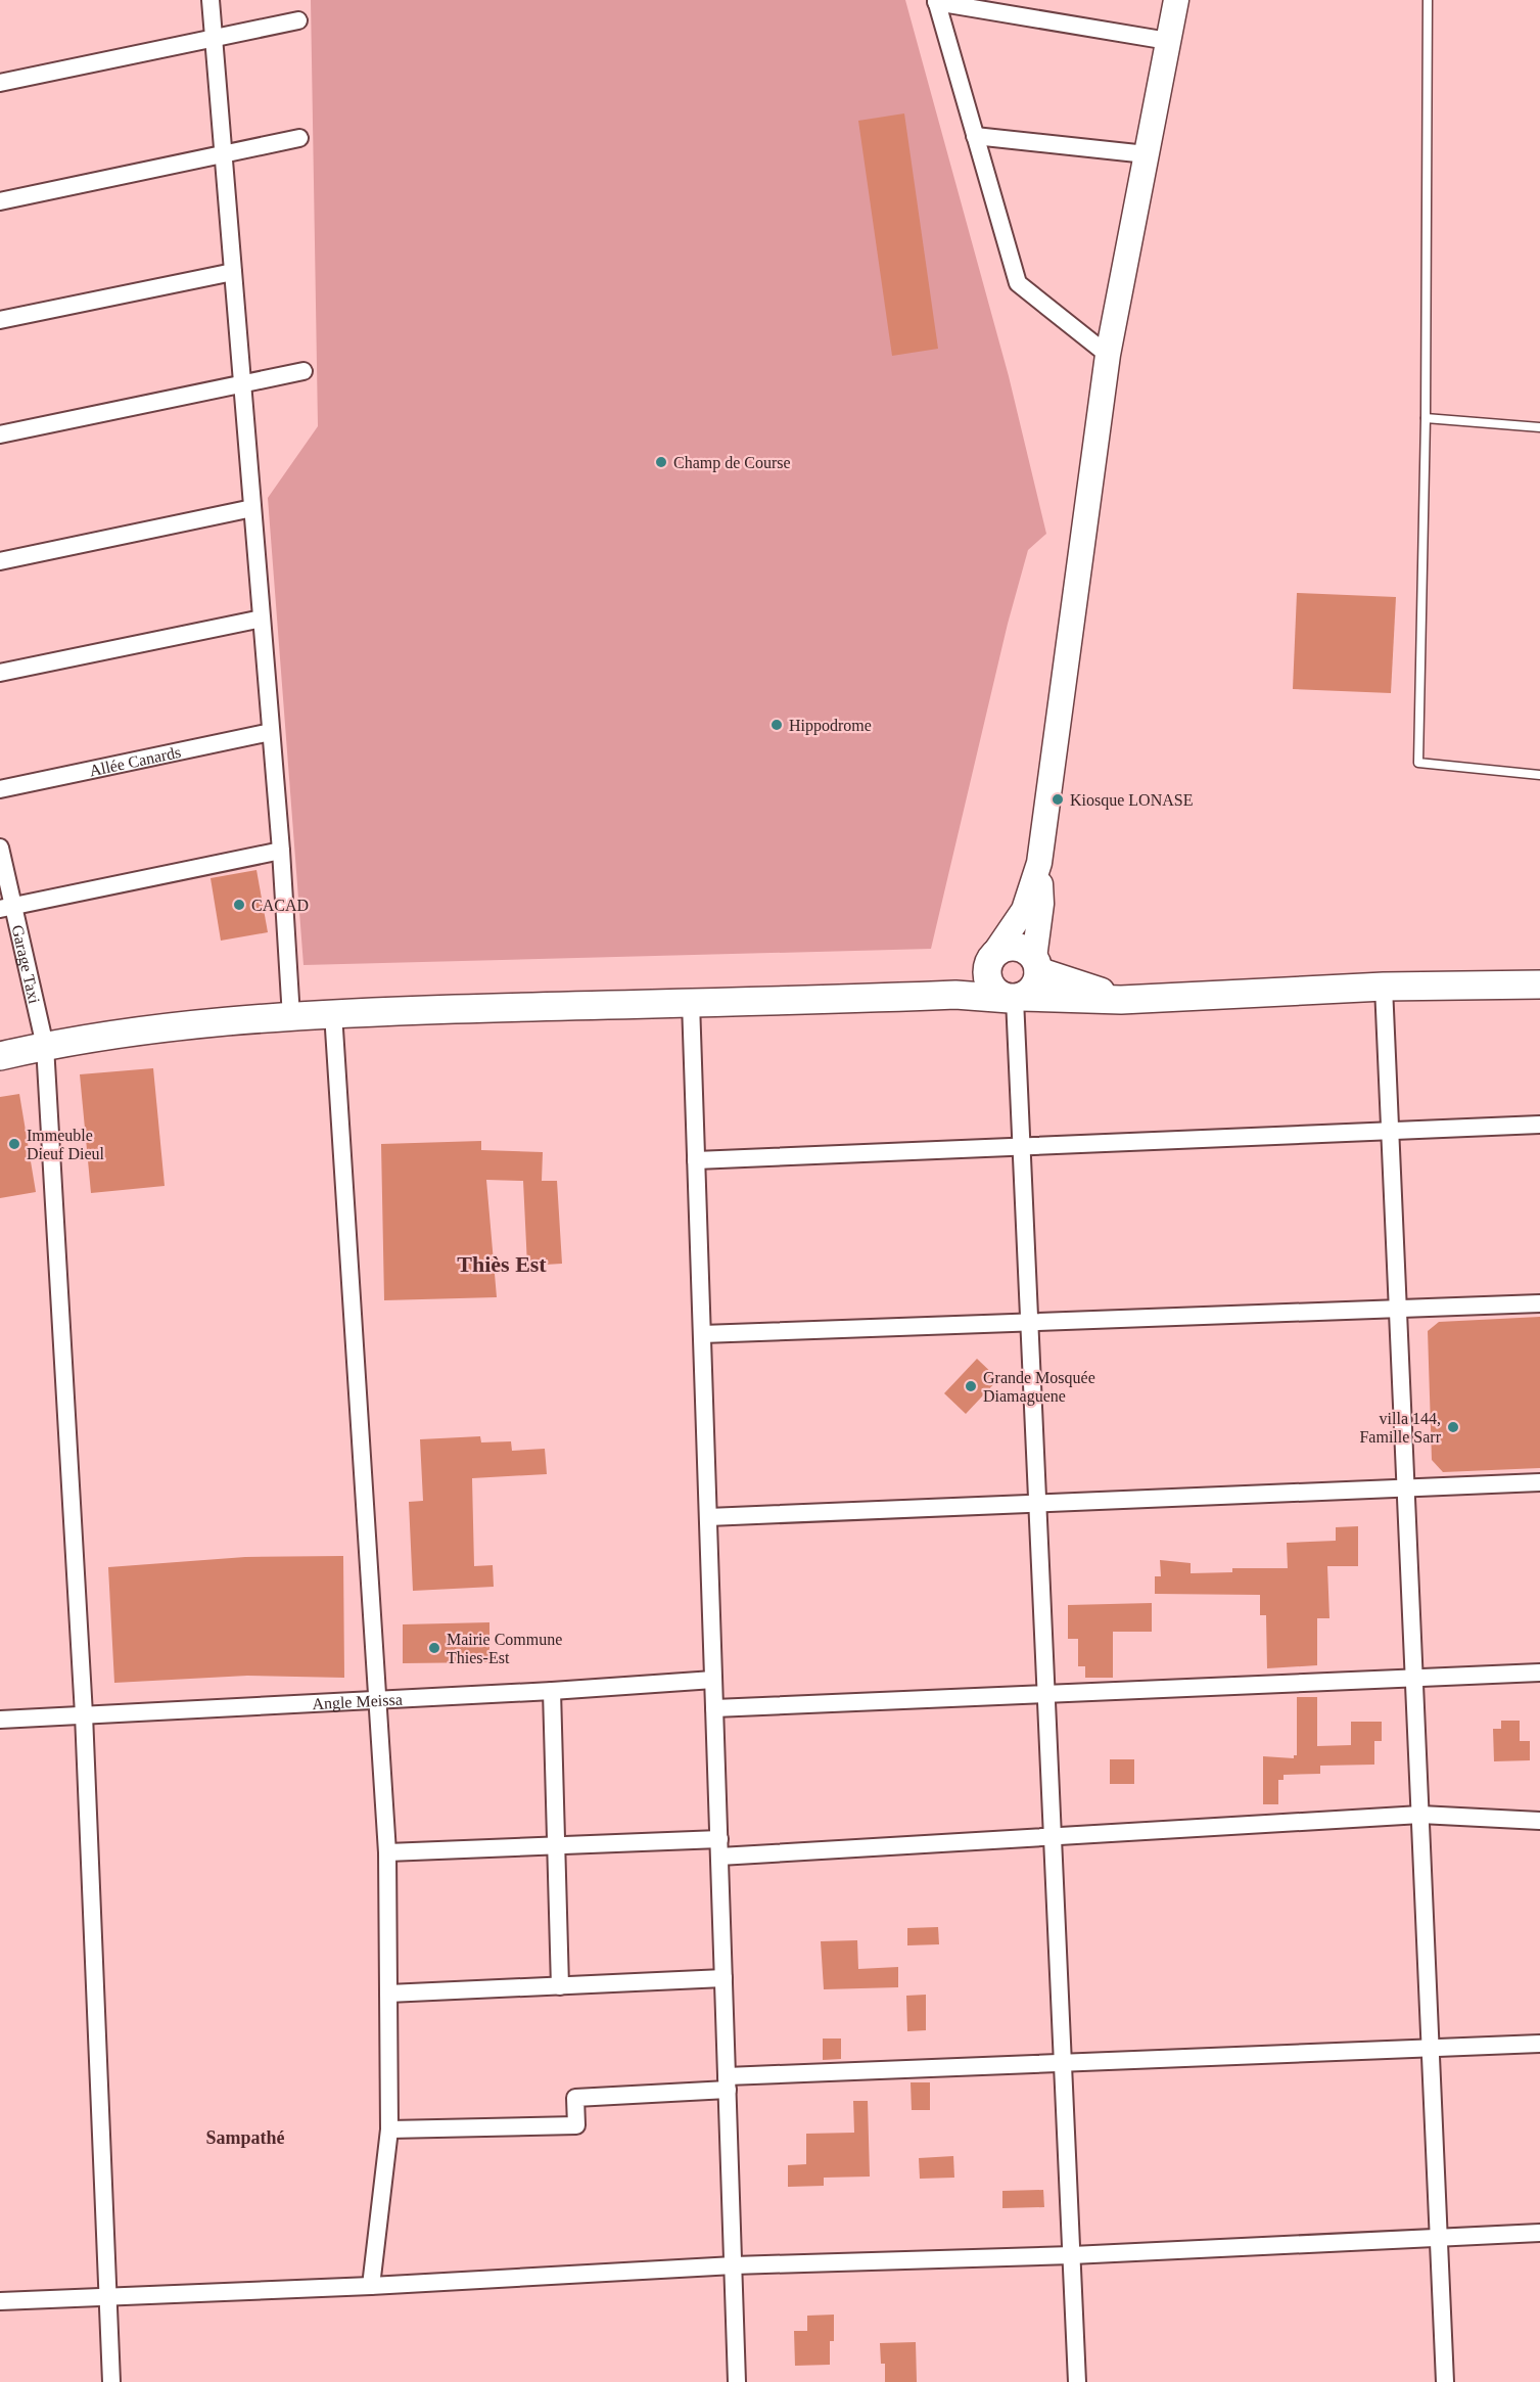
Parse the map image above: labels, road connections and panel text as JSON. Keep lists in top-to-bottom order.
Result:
{
  "streets": {
    "street": ["Allée Canards", "Garage Taxi", "Angle Meissa"]
  },
  "crossings": [
    ["Garage Taxi", "Angle Meissa"]
  ],
  "districts": ["Thiès Est", "Sampathé"],
  "places": [
    "Champ de Course",
    "Hippodrome",
    "Kiosque LONASE",
    "CACAD",
    "Immeuble Dieuf Dieul",
    "Grande Mosquée Diamaguene",
    "villa 144, Famille Sarr",
    "Mairie Commune Thies-Est"
  ]
}
